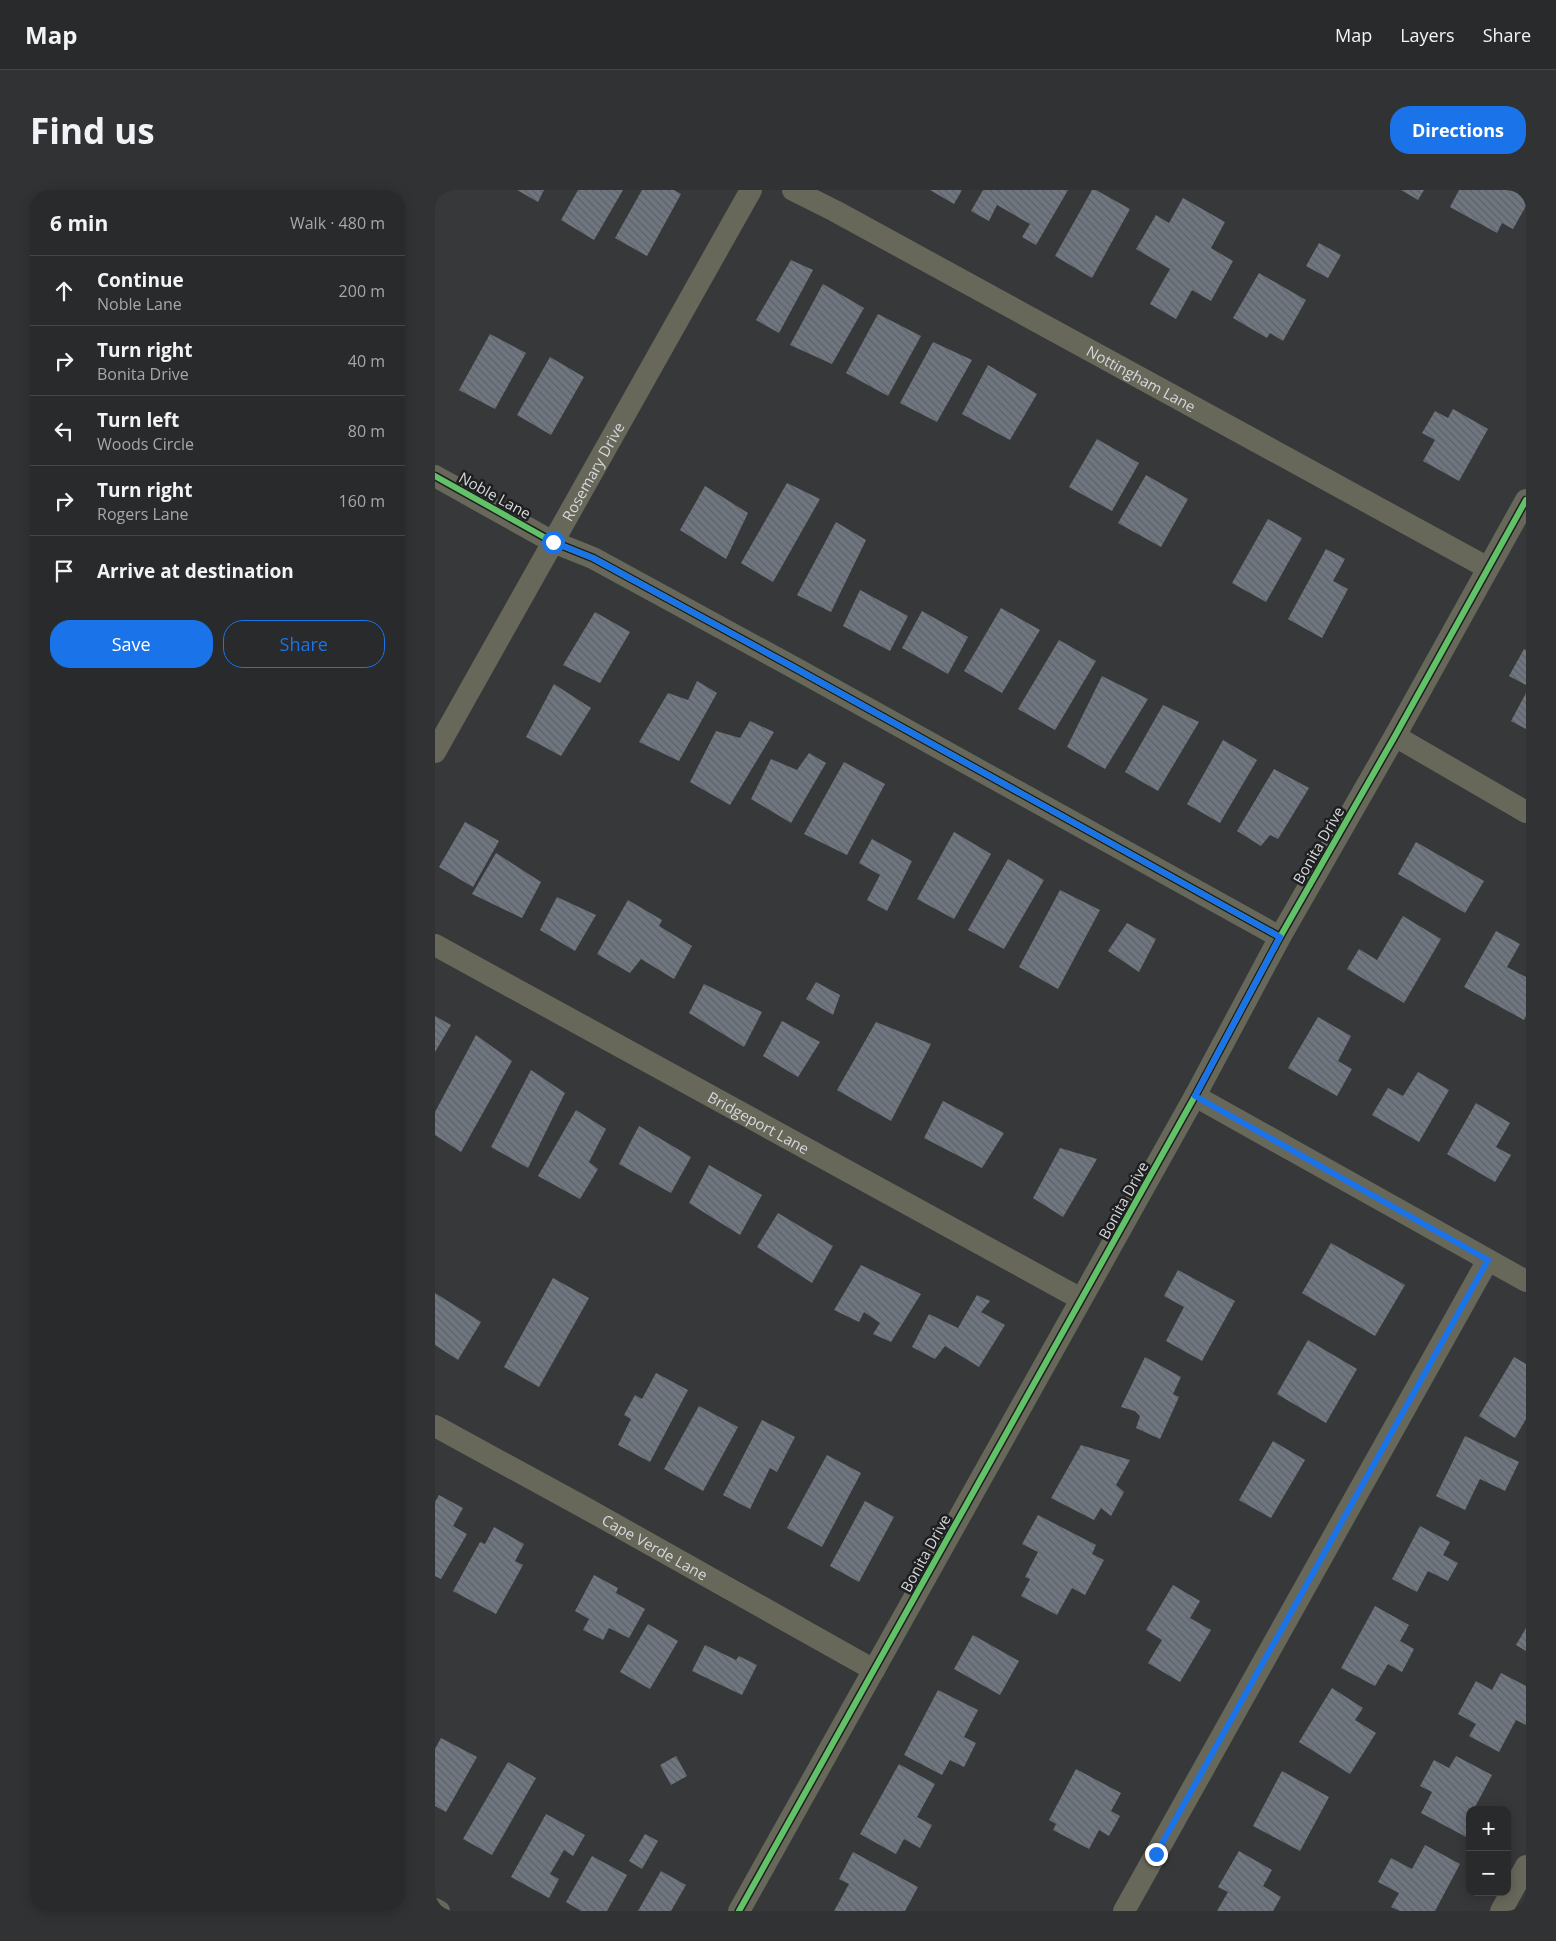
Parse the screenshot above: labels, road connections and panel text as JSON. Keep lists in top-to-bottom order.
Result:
{
  "streets": {
    "street": [
      "Nottingham Lane",
      "Rosemary Drive",
      "Noble Lane",
      "Bonita Drive",
      "Bridgeport Lane",
      "Cape Verde Lane"
    ]
  },
  "crossings": [
    ["Nottingham Lane", "Bonita Drive"],
    ["Rosemary Drive", "Noble Lane"],
    ["Noble Lane", "Bonita Drive"],
    ["Bonita Drive", "Bridgeport Lane"],
    ["Bonita Drive", "Cape Verde Lane"]
  ],
  "page": {
    "header": "Map",
    "nav": ["Map", "Layers", "Share"],
    "buttons": [
      "Directions",
      ["Save", "Share"]
    ],
    "title": "Find us",
    "heading": ["6 min", "Walk · 480 m"],
    "list": [
      ["Continue", "Noble Lane", "200 m"],
      ["Turn right", "Bonita Drive", "40 m"],
      ["Turn left", "Woods Circle", "80 m"],
      ["Turn right", "Rogers Lane", "160 m"],
      "Arrive at destination"
    ],
    "map_buttons": ["+", "−"]
  }
}
